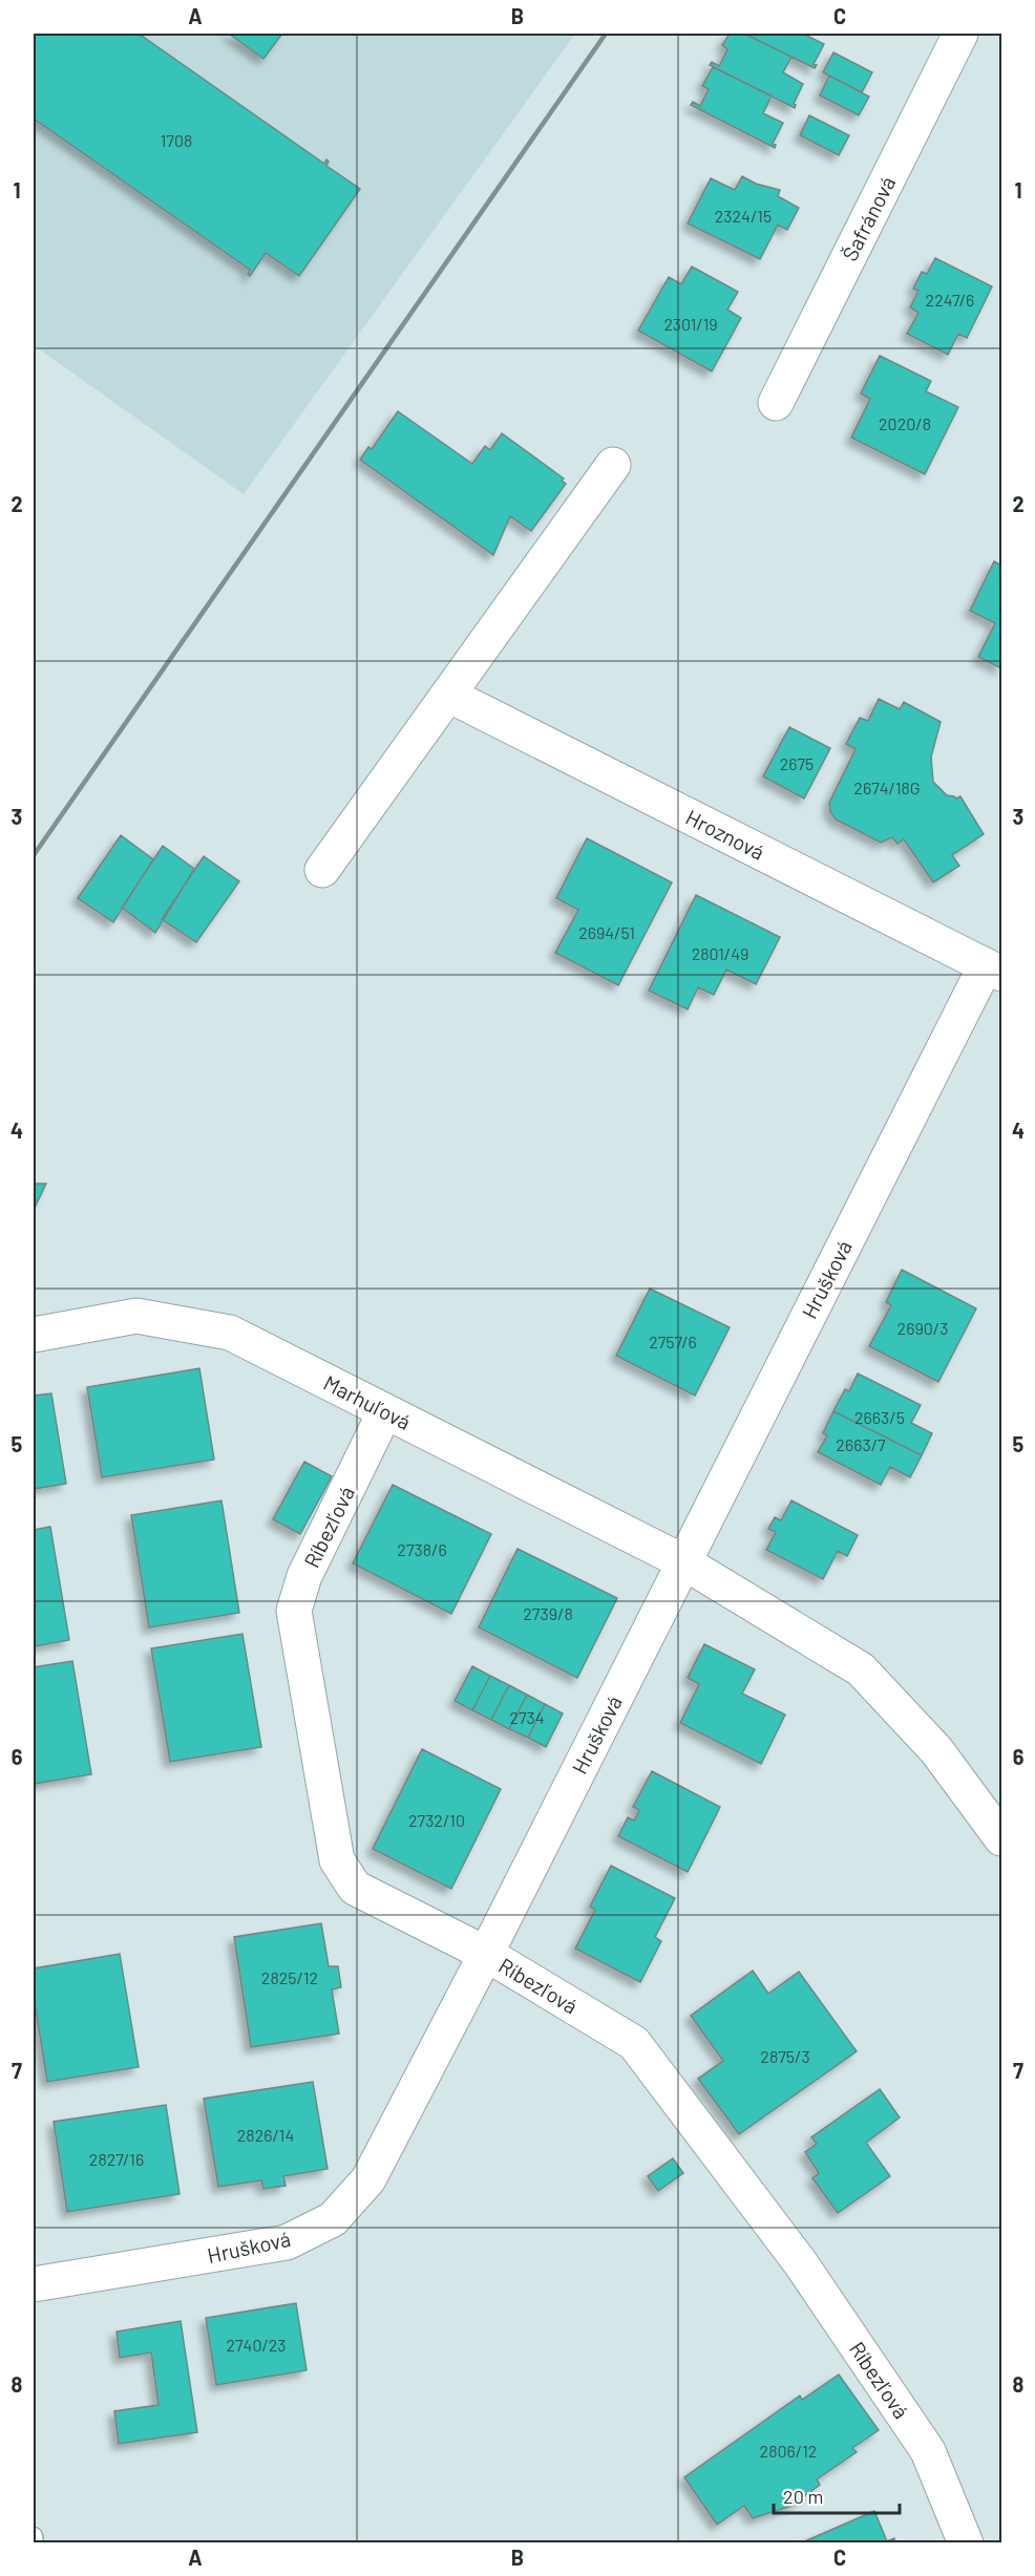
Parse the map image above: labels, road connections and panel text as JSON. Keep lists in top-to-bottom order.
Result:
{
  "streets": {
    "street": [
      "Šafránová",
      "Hroznová",
      "Hrušková",
      "Marhuľová",
      "Ríbezľová"
    ]
  },
  "crossings": [
    ["Hroznová", "Hrušková"],
    ["Hrušková", "Marhuľová"],
    ["Hrušková", "Ríbezľová"],
    ["Marhuľová", "Ríbezľová"]
  ],
  "house_numbers": [
    "1708",
    "2324/15",
    "2247/6",
    "2301/19",
    "2020/8",
    "2675",
    "2674/18G",
    "2694/51",
    "2801/49",
    "2690/3",
    "2757/6",
    "2663/5",
    "2663/7",
    "2738/6",
    "2739/8",
    "2734",
    "2732/10",
    "2825/12",
    "2875/3",
    "2826/14",
    "2827/16",
    "2740/23",
    "2806/12"
  ],
  "scale_bar": "20 m",
  "grid": {
    "columns": ["A", "B", "C"],
    "rows": [
      "1",
      "2",
      "3",
      "4",
      "5",
      "6",
      "7",
      "8"
    ]
  }
}
